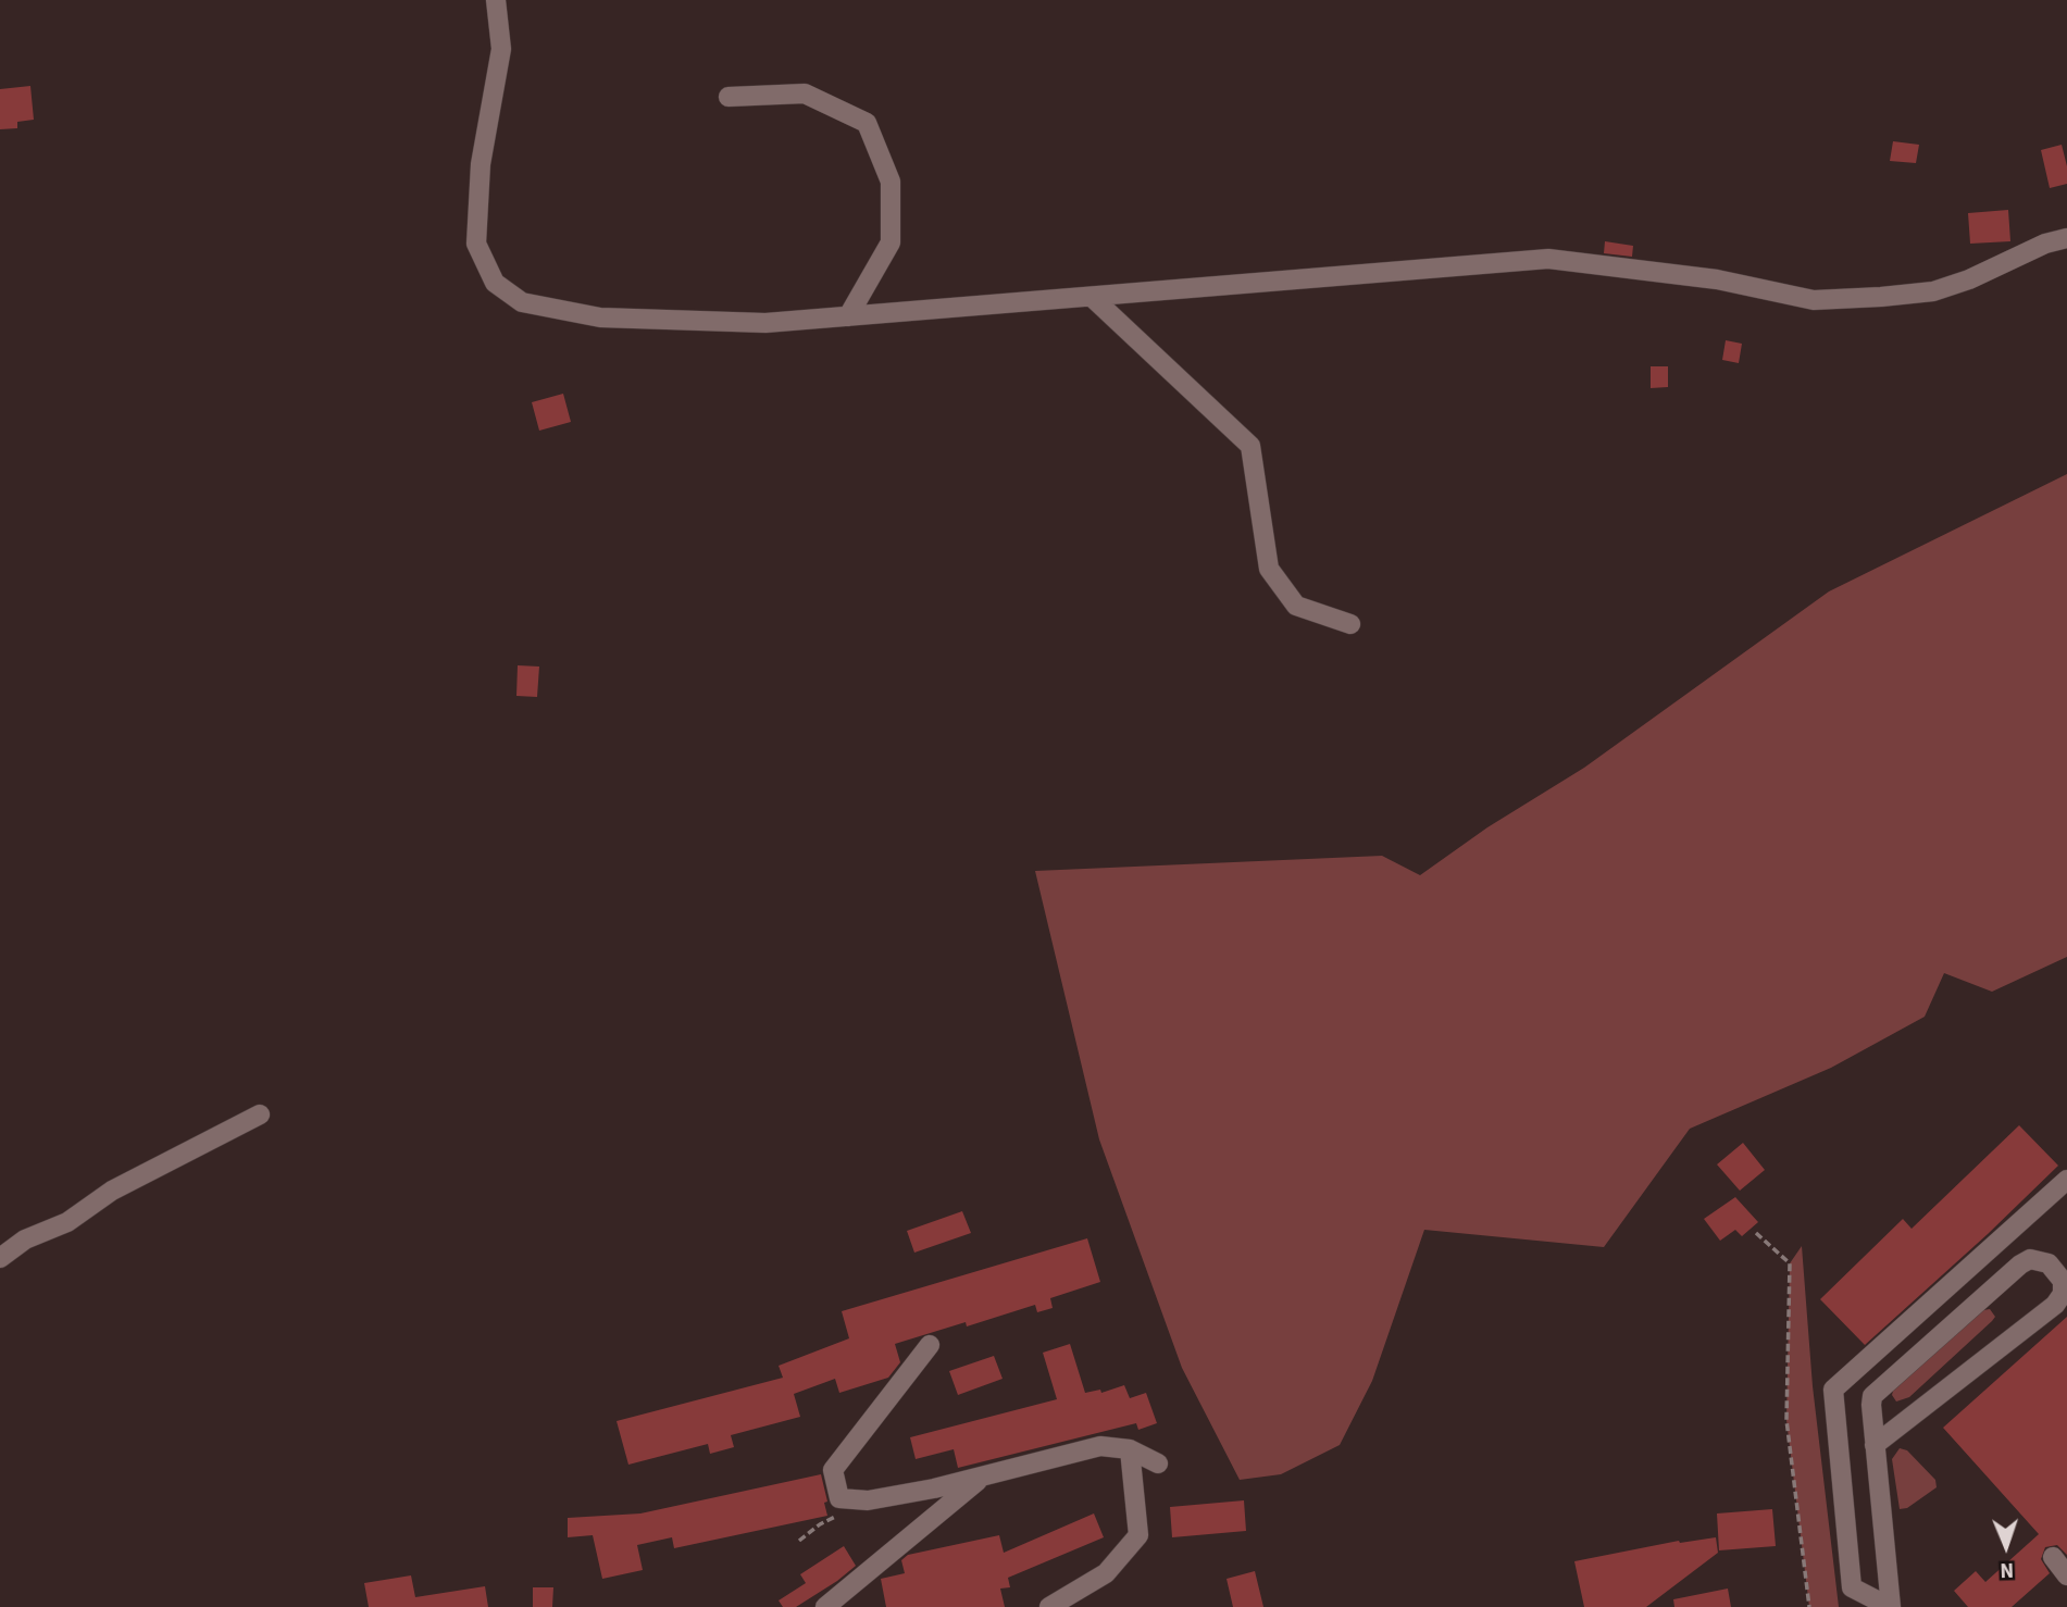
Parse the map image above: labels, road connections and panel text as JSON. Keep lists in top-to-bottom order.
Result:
{
  "north": "bottom"
}
